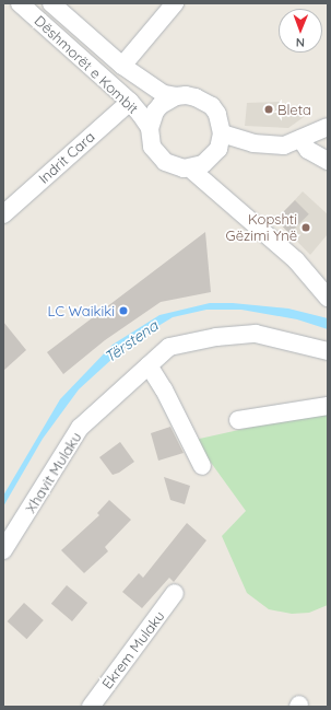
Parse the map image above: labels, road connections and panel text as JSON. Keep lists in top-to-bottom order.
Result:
{
  "streets": {
    "street": [
      "Dëshmorët e Kombit",
      "Indrit Cara",
      "Xhavit Mulaku",
      "Ekrem Mulaku"
    ]
  },
  "crossings": [
    ["Dëshmorët e Kombit", "Indrit Cara"]
  ],
  "water": ["Tërstena"],
  "places": ["Bleta", "Kopshti Gëzimi Ynë", "LC Waikiki"],
  "north": "bottom"
}
